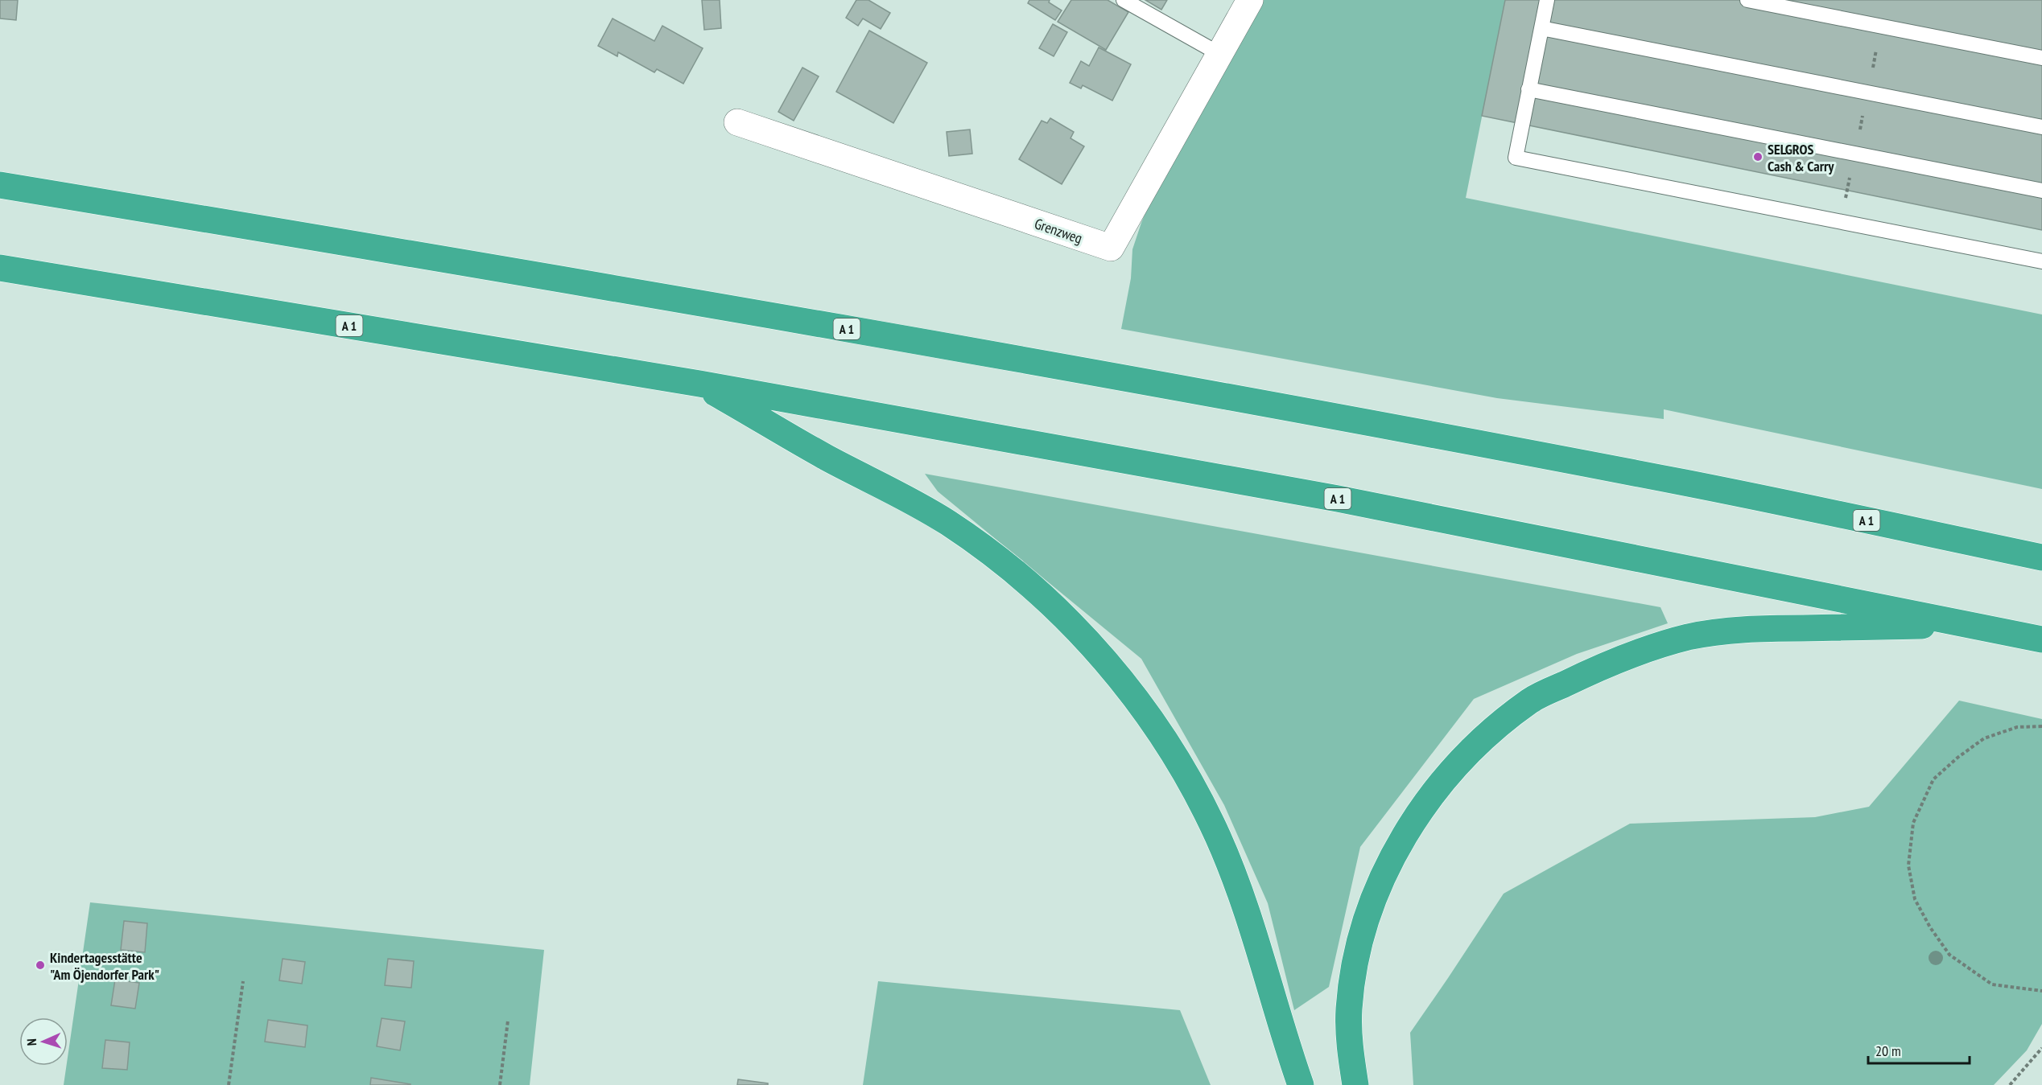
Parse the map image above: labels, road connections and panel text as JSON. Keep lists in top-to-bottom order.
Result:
{
  "streets": {
    "highway": ["A 1"],
    "street": ["Grenzweg"]
  },
  "places": ["SELGROS Cash & Carry", "Kindertagesstätte \"Am Öjendorfer Park\""],
  "scale_bar": "20 m",
  "north": "left"
}
